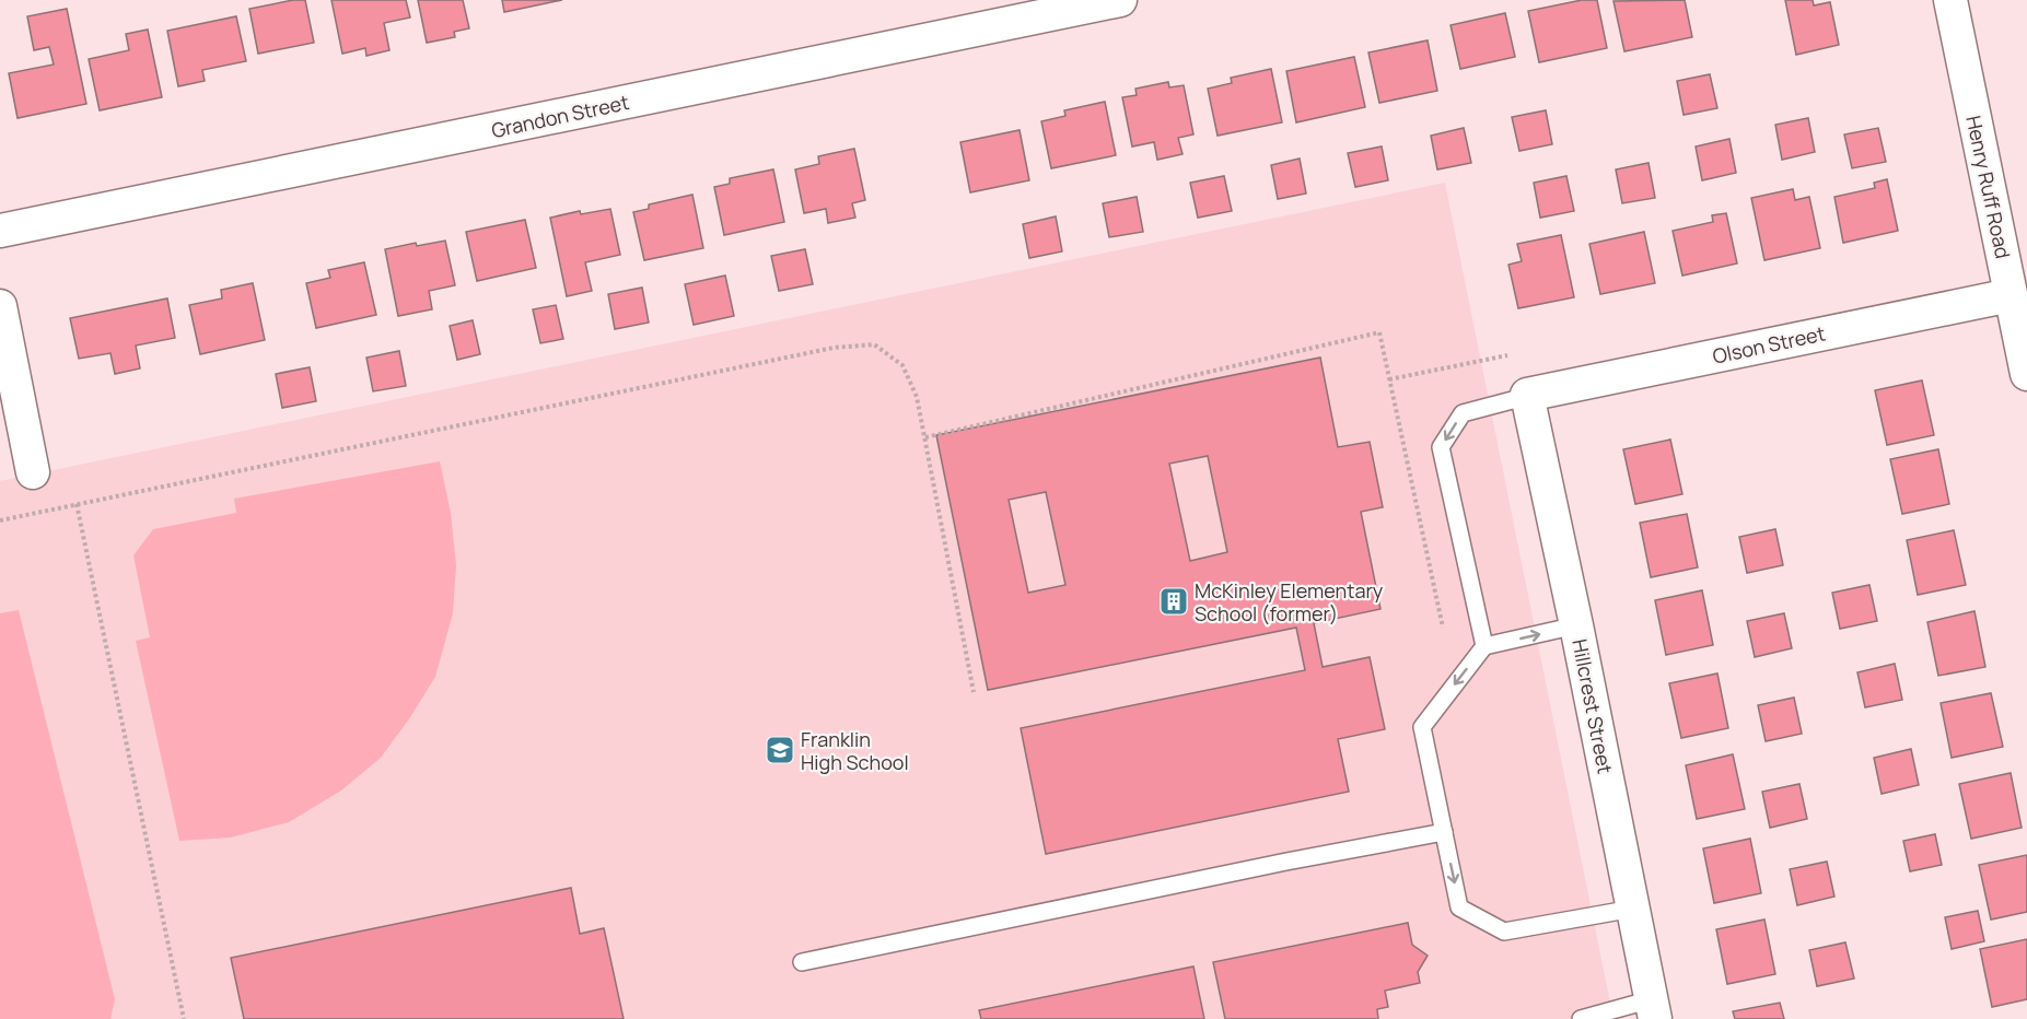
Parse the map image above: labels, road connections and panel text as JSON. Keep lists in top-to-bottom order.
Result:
{
  "streets": {
    "street": [
      "Grandon Street",
      "Henry Ruff Road",
      "Olson Street",
      "Hillcrest Street"
    ]
  },
  "crossings": [
    ["Henry Ruff Road", "Olson Street"],
    ["Olson Street", "Hillcrest Street"]
  ],
  "places": {
    "building": ["McKinley Elementary School (former)"],
    "school or university": ["Franklin High School"]
  }
}
